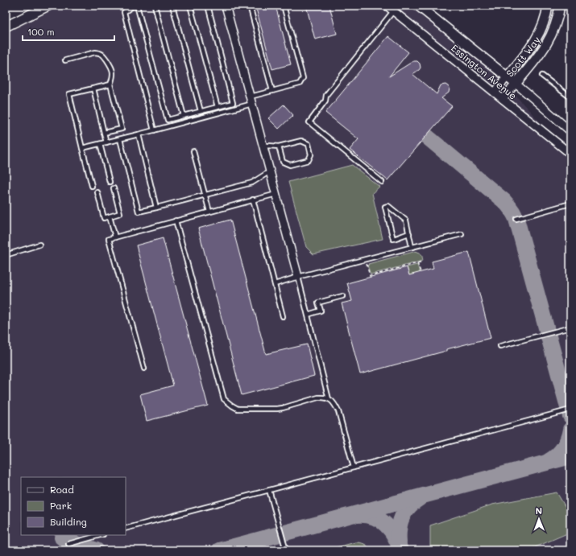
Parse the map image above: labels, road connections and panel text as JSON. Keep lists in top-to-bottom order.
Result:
{
  "streets": {
    "street": ["Scott Way", "Essington Avenue"]
  },
  "crossings": [
    ["Scott Way", "Essington Avenue"]
  ],
  "legend": ["Road", "Park", "Building"],
  "scale_bar": "100 m",
  "north": "top"
}
